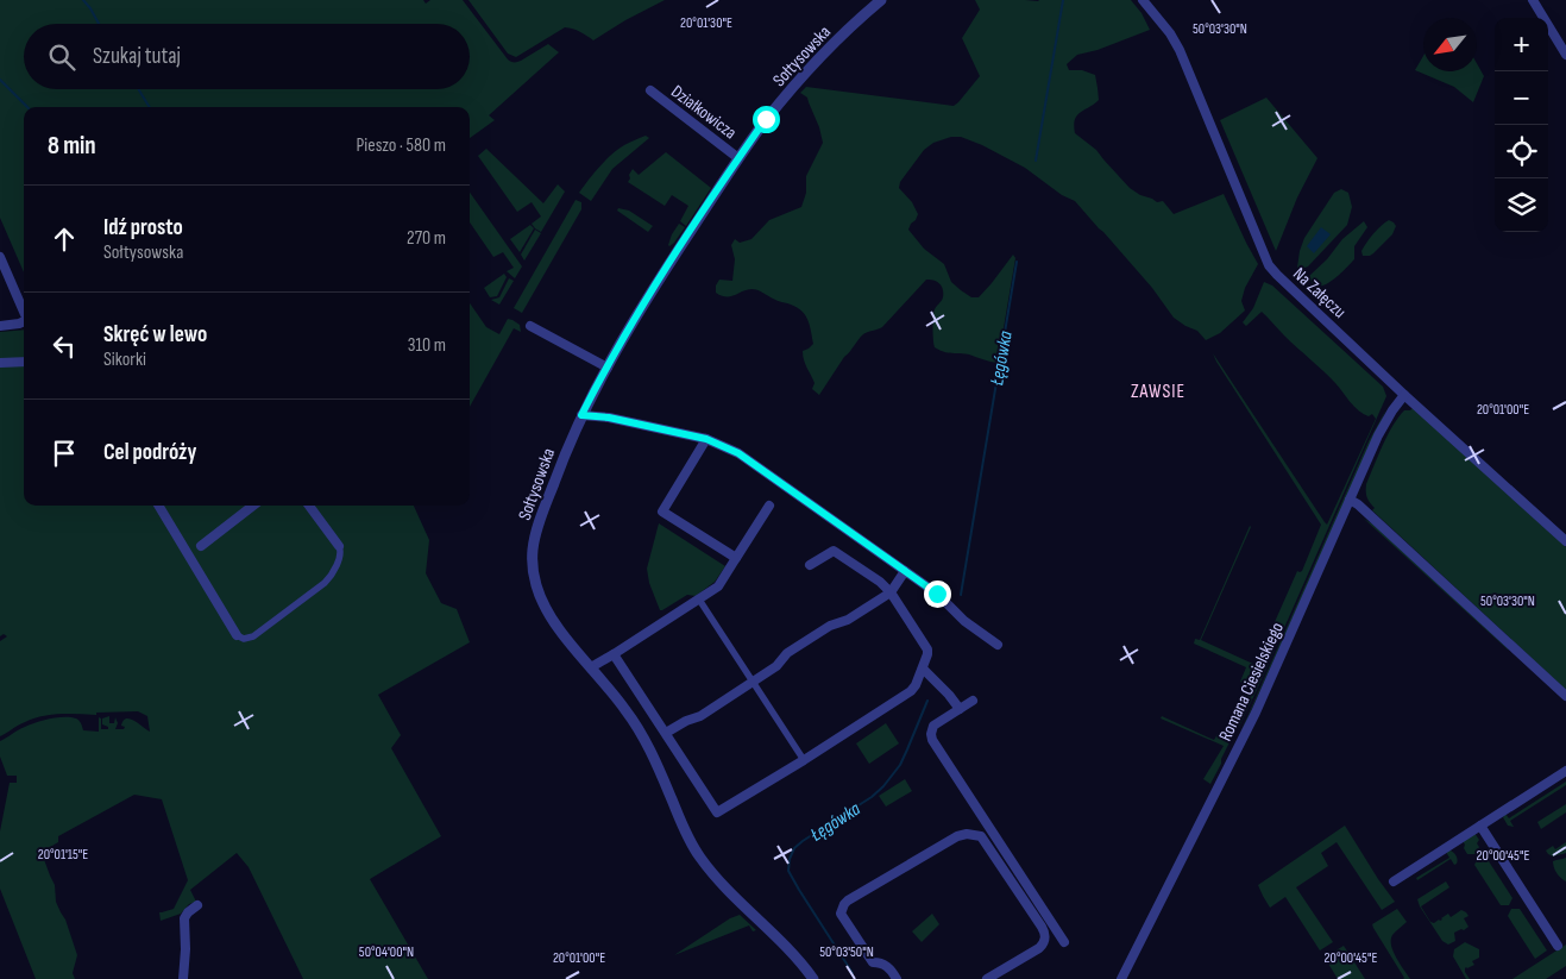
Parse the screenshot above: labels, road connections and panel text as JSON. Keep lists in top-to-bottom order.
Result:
{
  "streets": {
    "street": [
      "Sołtysowska",
      "Działkowicza",
      "Na Załęczu",
      "Romana Ciesielskiego"
    ]
  },
  "crossings": [
    ["Sołtysowska", "Działkowicza"],
    ["Na Załęczu", "Romana Ciesielskiego"]
  ],
  "districts": ["ZAWSIE"],
  "water": ["Łęgówka"],
  "north": "bottom left",
  "page": {
    "map_buttons": ["+", "−"],
    "search": "Szukaj tutaj",
    "heading": ["8 min", "Pieszo · 580 m"],
    "list": [
      ["Idź prosto", "Sołtysowska", "270 m"],
      ["Skręć w lewo", "Sikorki", "310 m"],
      "Cel podróży"
    ]
  },
  "coordinates": [
    "20°01'30\"E",
    "50°03'30\"N",
    "20°01'00\"E",
    "20°01'15\"E",
    "20°00'45\"E",
    "50°04'00\"N",
    "50°03'50\"N"
  ]
}
